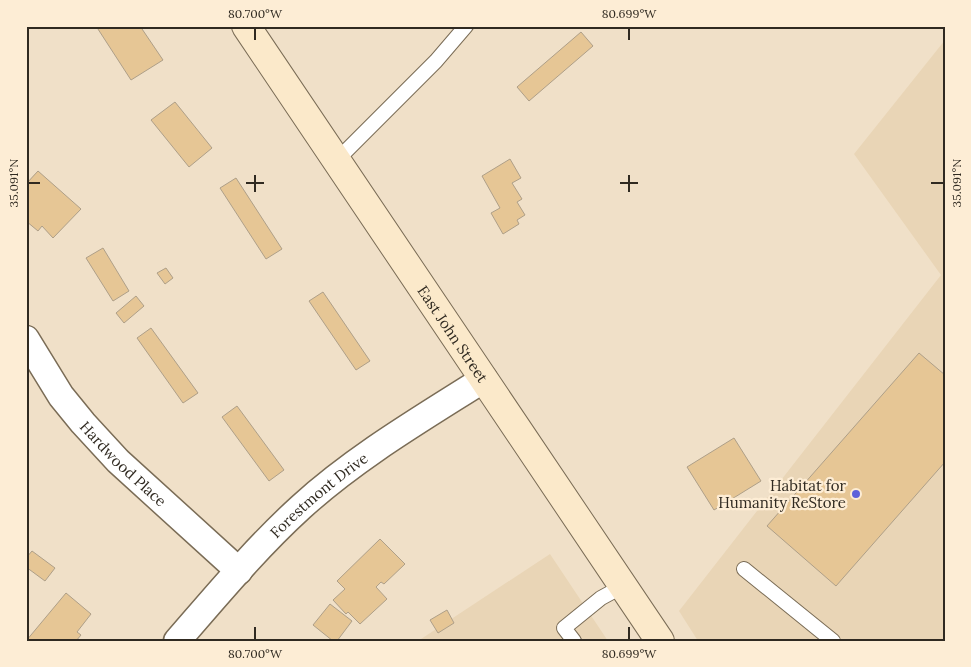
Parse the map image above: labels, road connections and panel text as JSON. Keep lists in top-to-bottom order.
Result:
{
  "streets": {
    "main road": ["East John Street"],
    "street": ["Hardwood Place", "Forestmont Drive"]
  },
  "crossings": [
    ["East John Street", "Forestmont Drive"],
    ["Hardwood Place", "Forestmont Drive"]
  ],
  "places": ["Habitat for Humanity ReStore"],
  "coordinates": ["80.700°W", "80.699°W", "35.091°N"]
}
